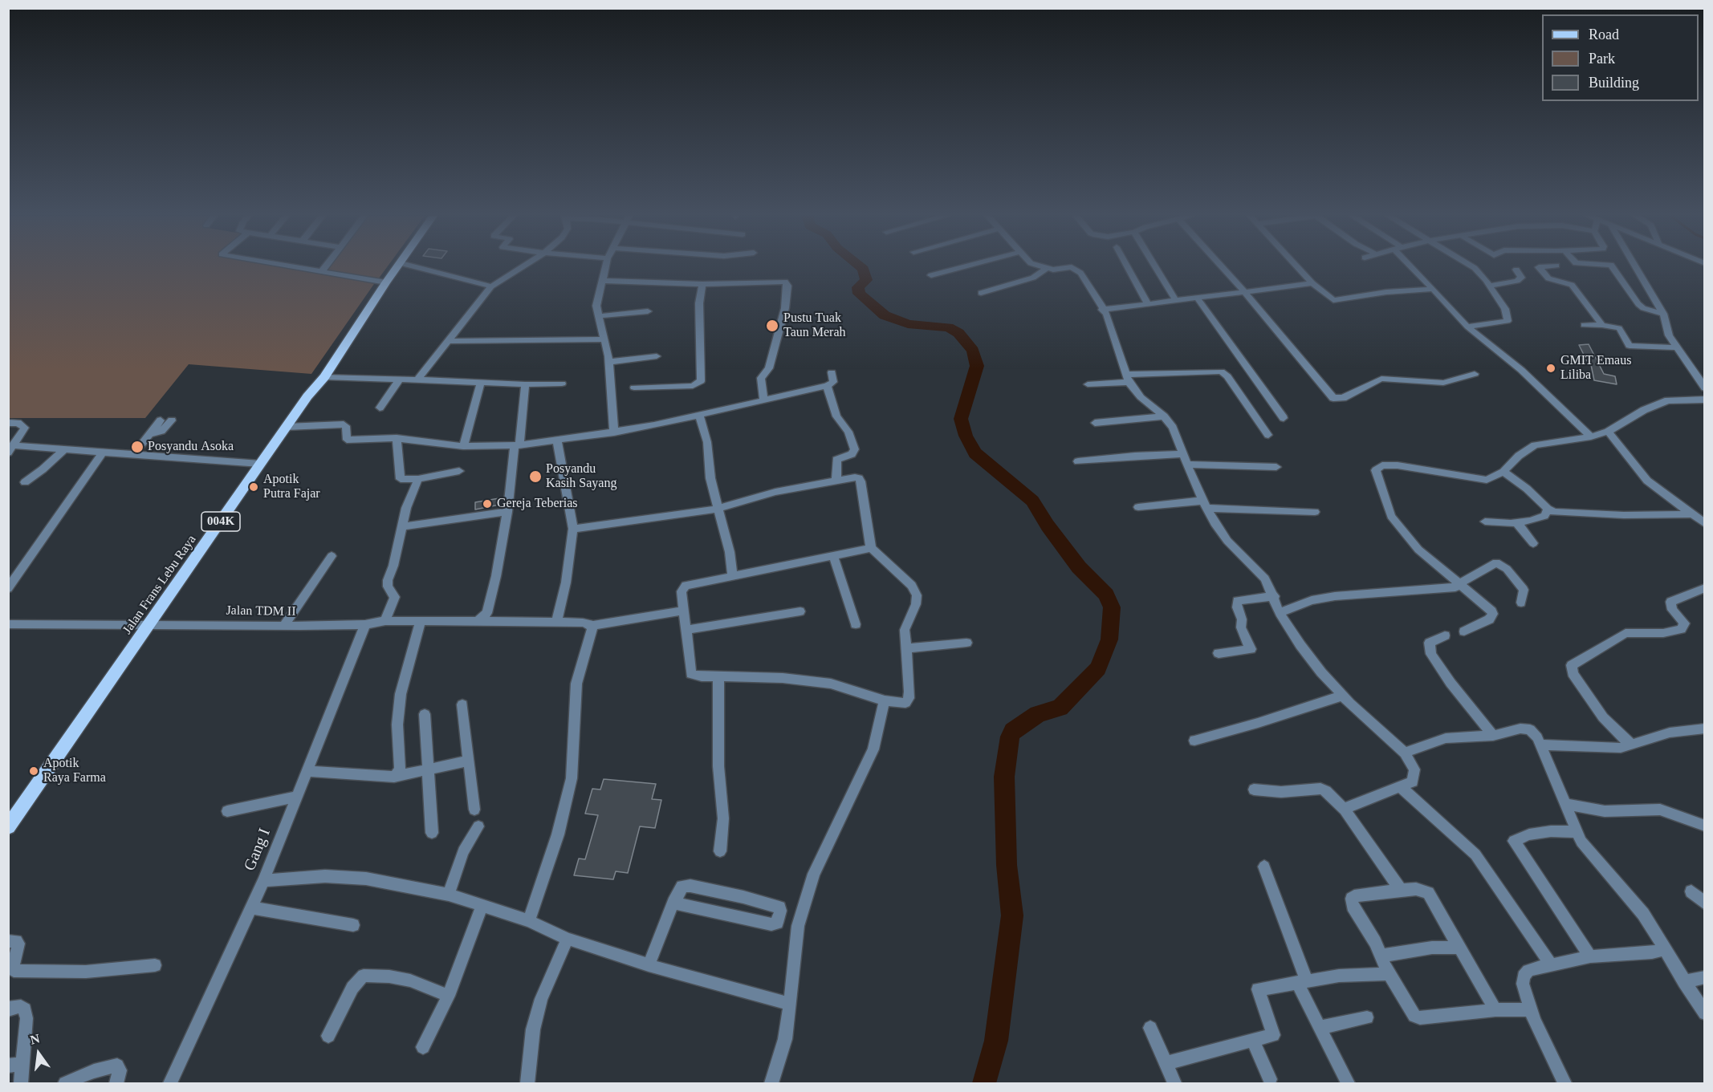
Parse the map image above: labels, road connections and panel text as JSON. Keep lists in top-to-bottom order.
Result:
{
  "streets": {
    "main road": ["004K", "Jalan Frans Lebu Raya"],
    "street": ["Jalan TDM II", "Gang I"]
  },
  "crossings": [
    ["Jalan Frans Lebu Raya", "Jalan TDM II"],
    ["Jalan TDM II", "Gang I"]
  ],
  "places": [
    "Pustu Tuak Taun Merah",
    "GMIT Emaus Liliba",
    "Posyandu Asoka",
    "Posyandu Kasih Sayang",
    "Apotik Putra Fajar",
    "Gereja Teberias",
    "Apotik Raya Farma"
  ],
  "legend": ["Road", "Park", "Building"],
  "north": "top"
}
